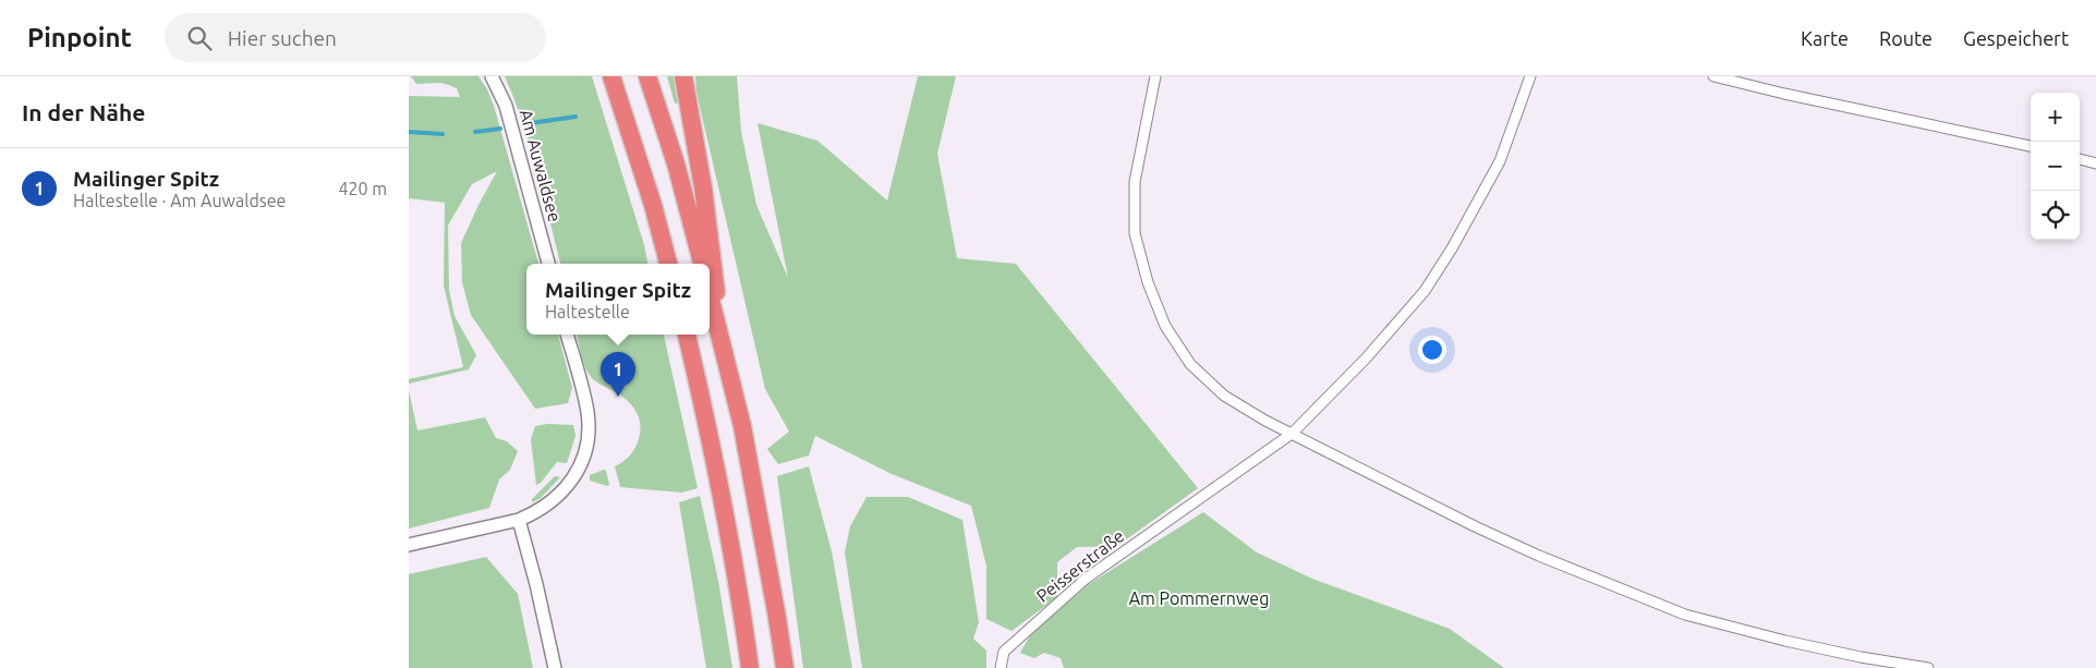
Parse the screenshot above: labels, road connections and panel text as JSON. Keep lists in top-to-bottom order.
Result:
{
  "streets": {
    "street": ["Am Auwaldsee", "Peisserstraße"]
  },
  "parks": ["Am Pommernweg"],
  "page": {
    "header": "Pinpoint",
    "search": "Hier suchen",
    "nav": ["Karte", "Route", "Gespeichert"],
    "heading": "In der Nähe",
    "map_buttons": ["+", "−"],
    "list": [
      {
        "mark": "1",
        "name": "Mailinger Spitz",
        "note": "Haltestelle · Am Auwaldsee",
        "value": "420 m"
      }
    ],
    "popup": ["Mailinger Spitz", "Haltestelle"],
    "pins": "1"
  }
}
